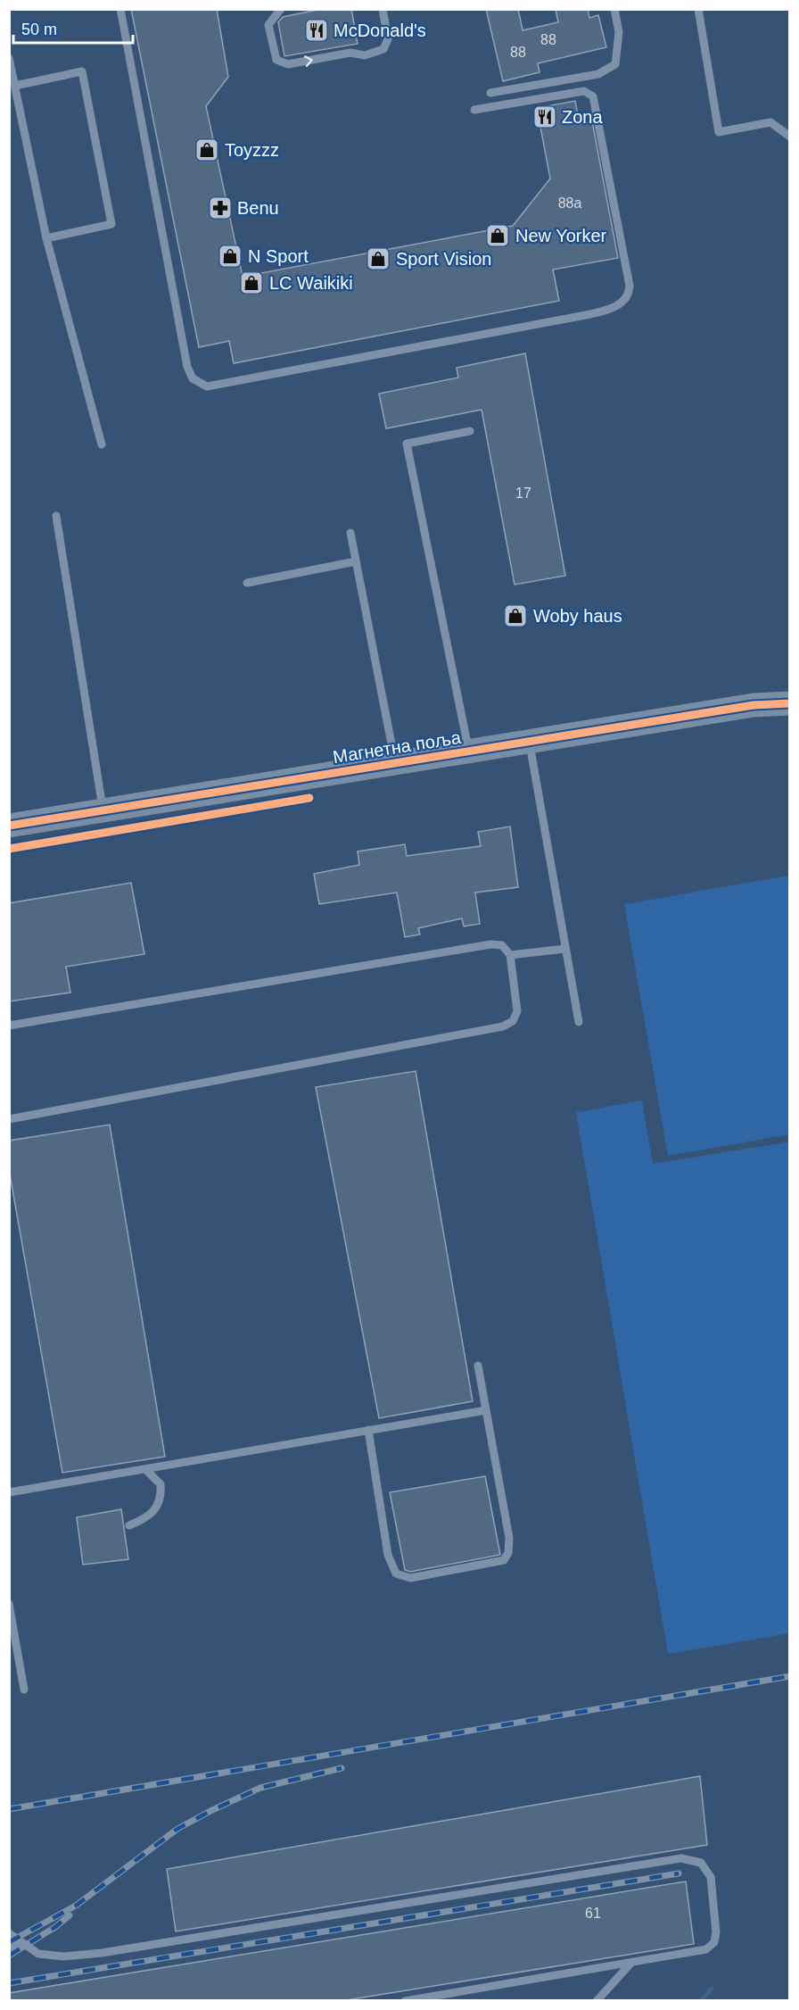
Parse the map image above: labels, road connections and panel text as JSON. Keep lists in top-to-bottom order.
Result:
{
  "streets": {
    "street": ["Магнетна поља"]
  },
  "places": {
    "restaurant": ["McDonald's", "Zona"],
    "shop": [
      "Toyzzz",
      "New Yorker",
      "N Sport",
      "Sport Vision",
      "LC Waikiki",
      "Woby haus"
    ],
    "pharmacy": ["Benu"]
  },
  "house_numbers": [
    "88",
    "88",
    "88a",
    "17",
    "61"
  ],
  "scale_bar": "50 m"
}
